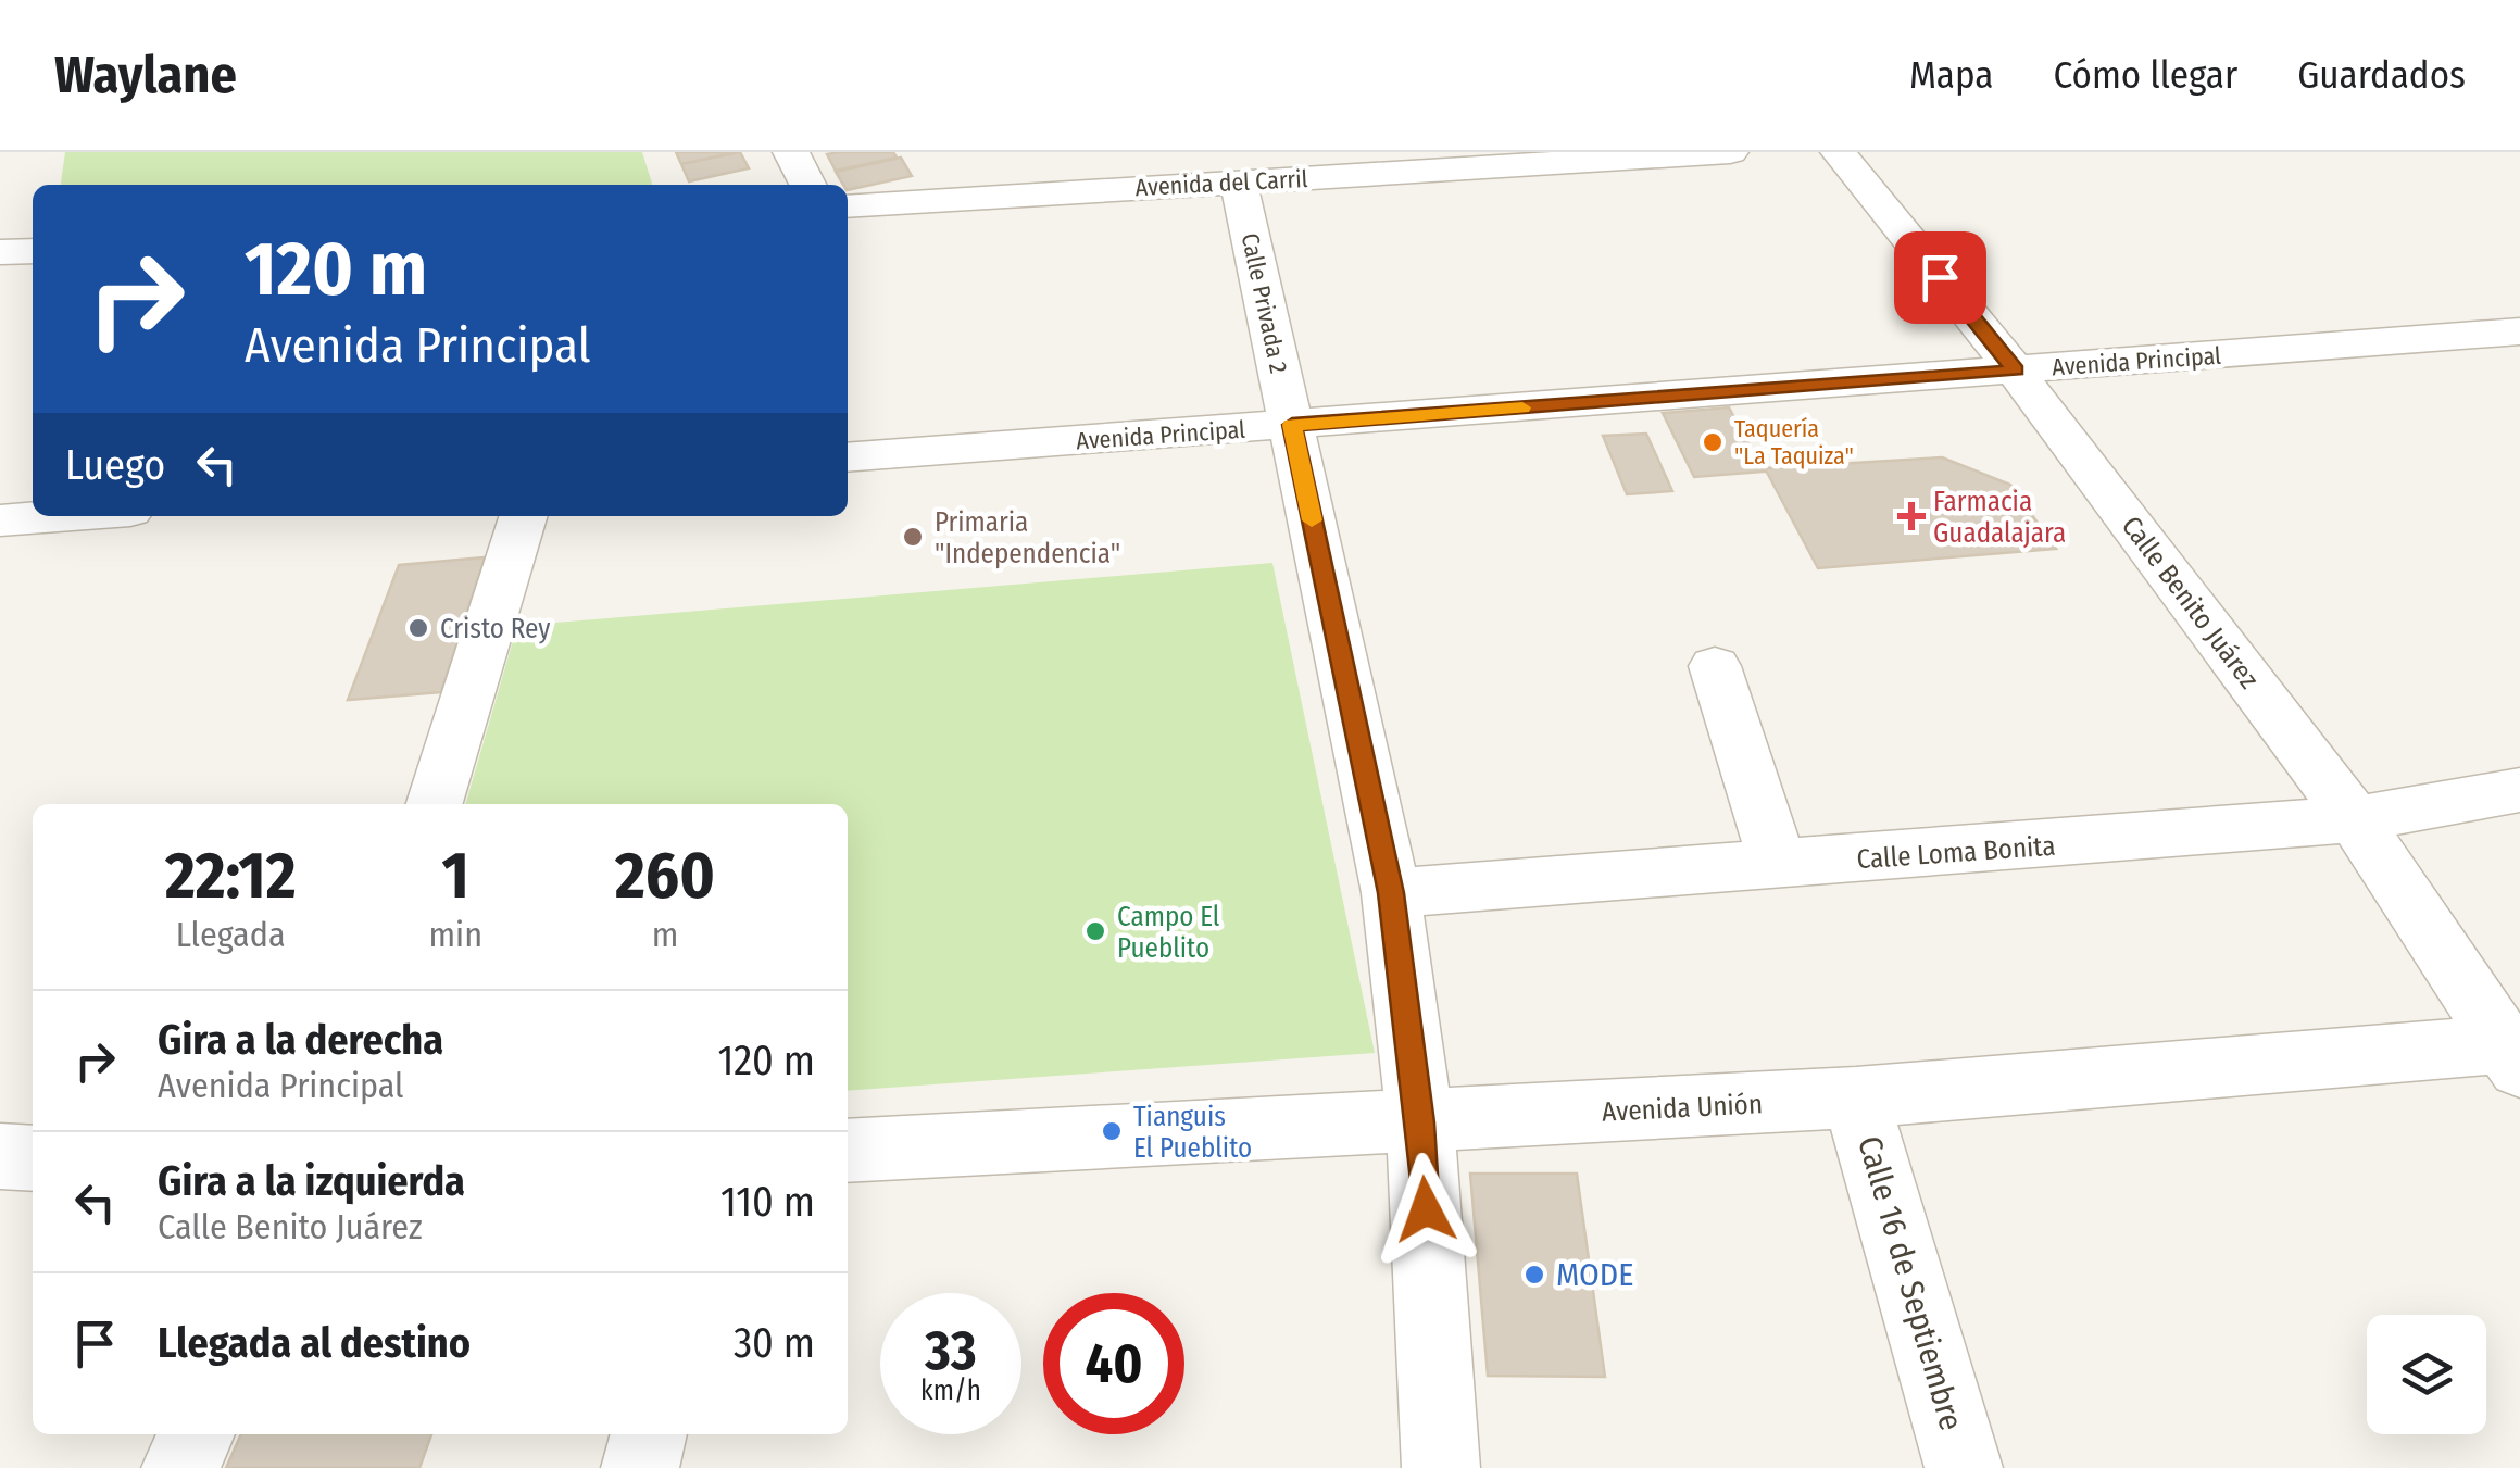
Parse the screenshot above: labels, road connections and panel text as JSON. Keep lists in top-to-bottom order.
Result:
{
  "streets": {
    "street": [
      "Avenida del Carril",
      "Calle Privada 2",
      "Avenida Principal",
      "Calle Benito Juárez",
      "Calle Loma Bonita",
      "Avenida Unión",
      "Calle 16 de Septiembre"
    ]
  },
  "crossings": [
    ["Avenida del Carril", "Calle Privada 2"],
    ["Calle Privada 2", "Avenida Principal"],
    ["Calle Privada 2", "Calle Loma Bonita"],
    ["Calle Privada 2", "Avenida Unión"],
    ["Avenida Principal", "Calle Benito Juárez"],
    ["Calle Benito Juárez", "Calle Loma Bonita"],
    ["Calle Benito Juárez", "Avenida Unión"],
    ["Avenida Unión", "Calle 16 de Septiembre"]
  ],
  "places": {
    "other": [
      "Taquería \"La Taquiza\"",
      "Primaria \"Independencia\"",
      "Cristo Rey",
      "Campo El Pueblito",
      "Tianguis El Pueblito",
      "MODE"
    ],
    "health": ["Farmacia Guadalajara"]
  },
  "page": {
    "header": "Waylane",
    "nav": ["Mapa", "Cómo llegar", "Guardados"],
    "turn": ["120 m", "Avenida Principal"],
    "then": "Luego",
    "eta": [
      "22:12",
      "Llegada",
      "1",
      "min",
      "260",
      "m"
    ],
    "list": [
      {
        "name": "Gira a la derecha",
        "note": "Avenida Principal",
        "value": "120 m"
      },
      {
        "name": "Gira a la izquierda",
        "note": "Calle Benito Juárez",
        "value": "110 m"
      },
      {
        "name": "Llegada al destino",
        "value": "30 m"
      }
    ],
    "speed": "33 km/h",
    "limit": "40"
  }
}
